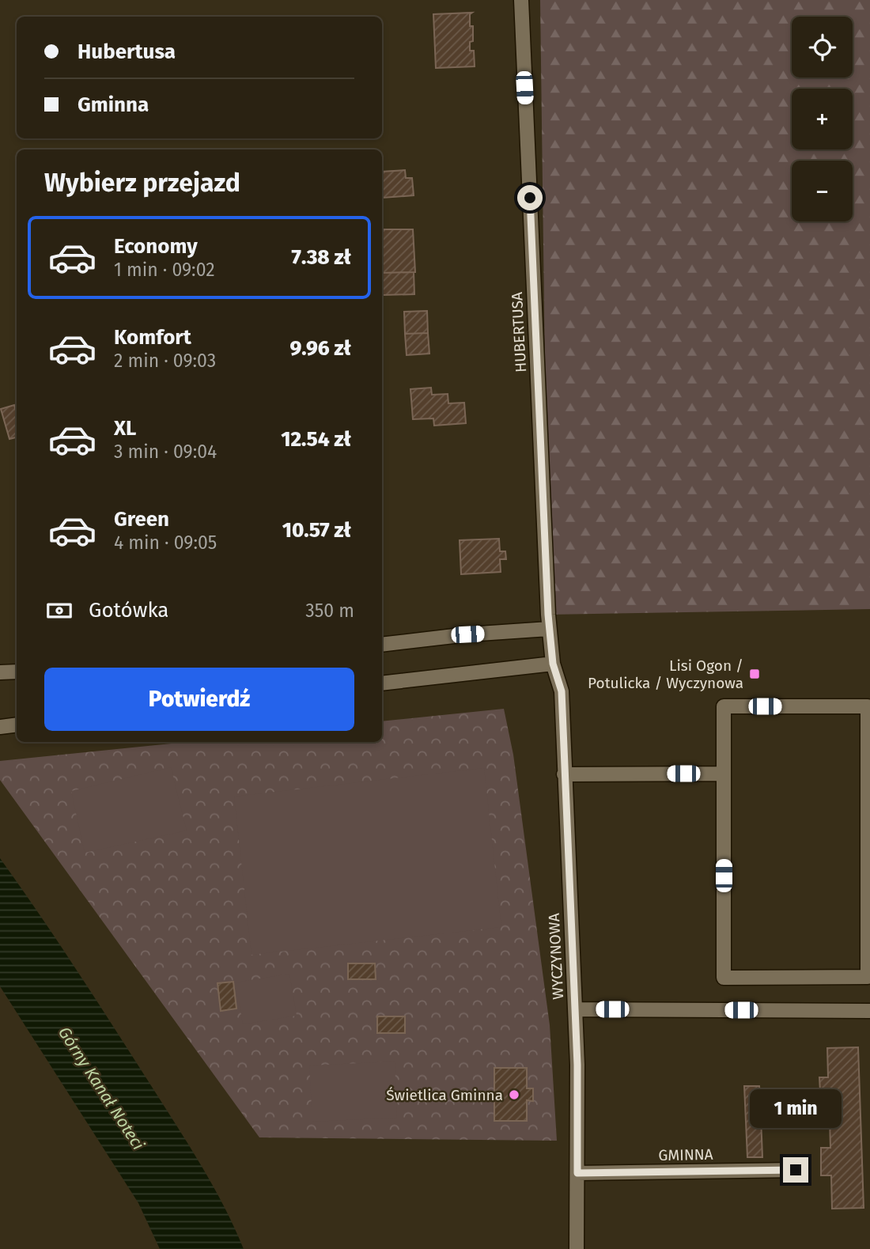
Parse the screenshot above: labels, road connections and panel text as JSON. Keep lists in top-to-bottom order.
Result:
{
  "streets": {
    "street": ["HUBERTUSA", "WYCZYNOWA", "GMINNA"]
  },
  "crossings": [
    ["HUBERTUSA", "WYCZYNOWA"],
    ["WYCZYNOWA", "GMINNA"]
  ],
  "water": ["Górny Kanał Noteci"],
  "places": {
    "transit": ["Lisi Ogon / Potulicka / Wyczynowa"],
    "other": ["Świetlica Gminna"]
  },
  "page": {
    "map_buttons": ["+", "−"],
    "banner": ["Hubertusa", "Gminna"],
    "heading": "Wybierz przejazd",
    "list": [
      {
        "name": "Economy",
        "note": "1 min · 09:02",
        "value": "7.38 zł"
      },
      {
        "name": "Komfort",
        "note": "2 min · 09:03",
        "value": "9.96 zł"
      },
      {
        "name": "XL",
        "note": "3 min · 09:04",
        "value": "12.54 zł"
      },
      {
        "name": "Green",
        "note": "4 min · 09:05",
        "value": "10.57 zł"
      }
    ],
    "pay": ["Gotówka", "350 m"],
    "buttons": "Potwierdź",
    "bubble": "1 min"
  }
}
